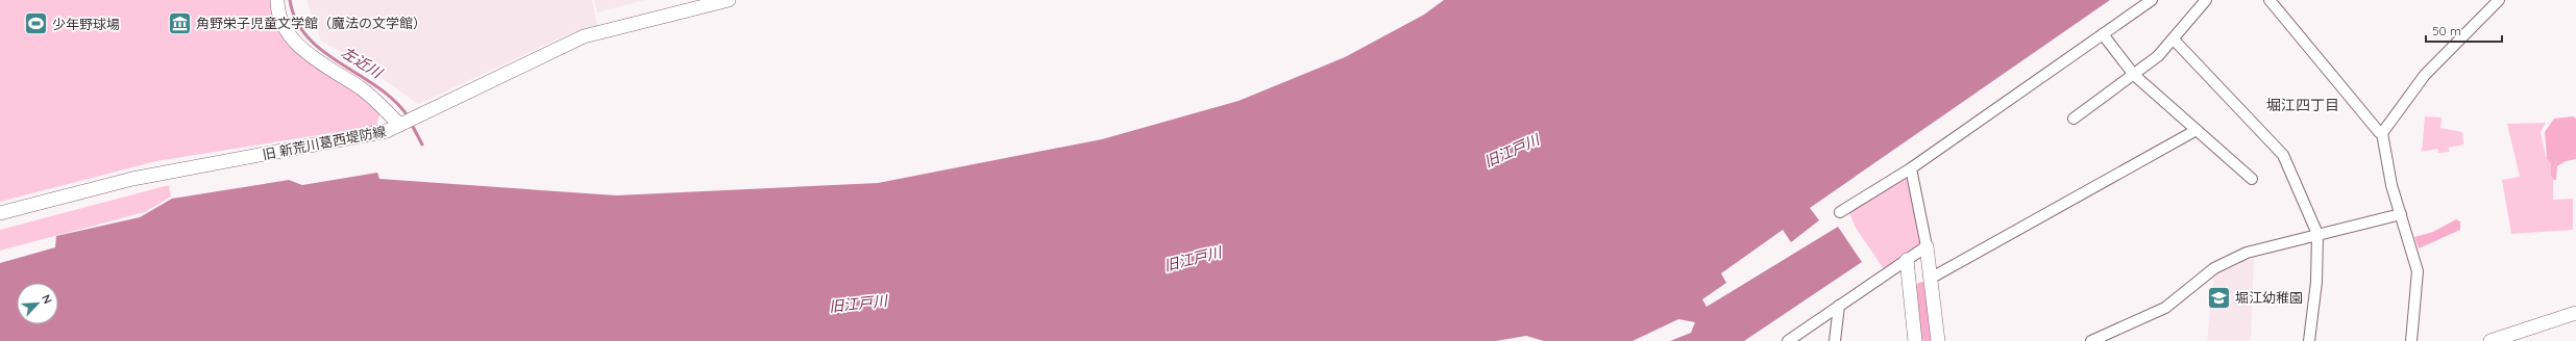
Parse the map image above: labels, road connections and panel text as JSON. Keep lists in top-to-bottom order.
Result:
{
  "streets": {
    "street": ["旧 新荒川葛西堤防線"]
  },
  "districts": ["堀江四丁目"],
  "water": ["左近川", "旧江戸川"],
  "places": {
    "museum": ["角野栄子児童文学館（魔法の文学館）"],
    "sports": ["少年野球場"],
    "school or university": ["堀江幼稚園"]
  },
  "scale_bar": "50 m",
  "north": "top right"
}
